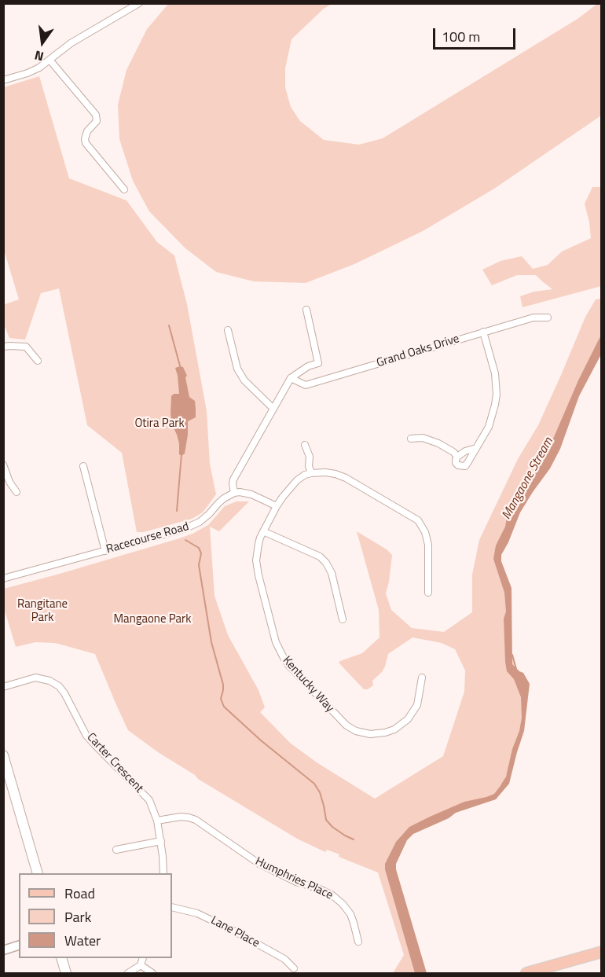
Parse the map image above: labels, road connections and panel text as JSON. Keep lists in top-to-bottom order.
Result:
{
  "streets": {
    "street": [
      "Grand Oaks Drive",
      "Racecourse Road",
      "Kentucky Way",
      "Carter Crescent",
      "Humphries Place",
      "Lane Place"
    ]
  },
  "crossings": [
    ["Carter Crescent", "Humphries Place"]
  ],
  "water": ["Mangaone Stream"],
  "parks": ["Otira Park", "Rangitane Park", "Mangaone Park"],
  "legend": ["Road", "Park", "Water"],
  "scale_bar": "100 m",
  "north": "bottom"
}
